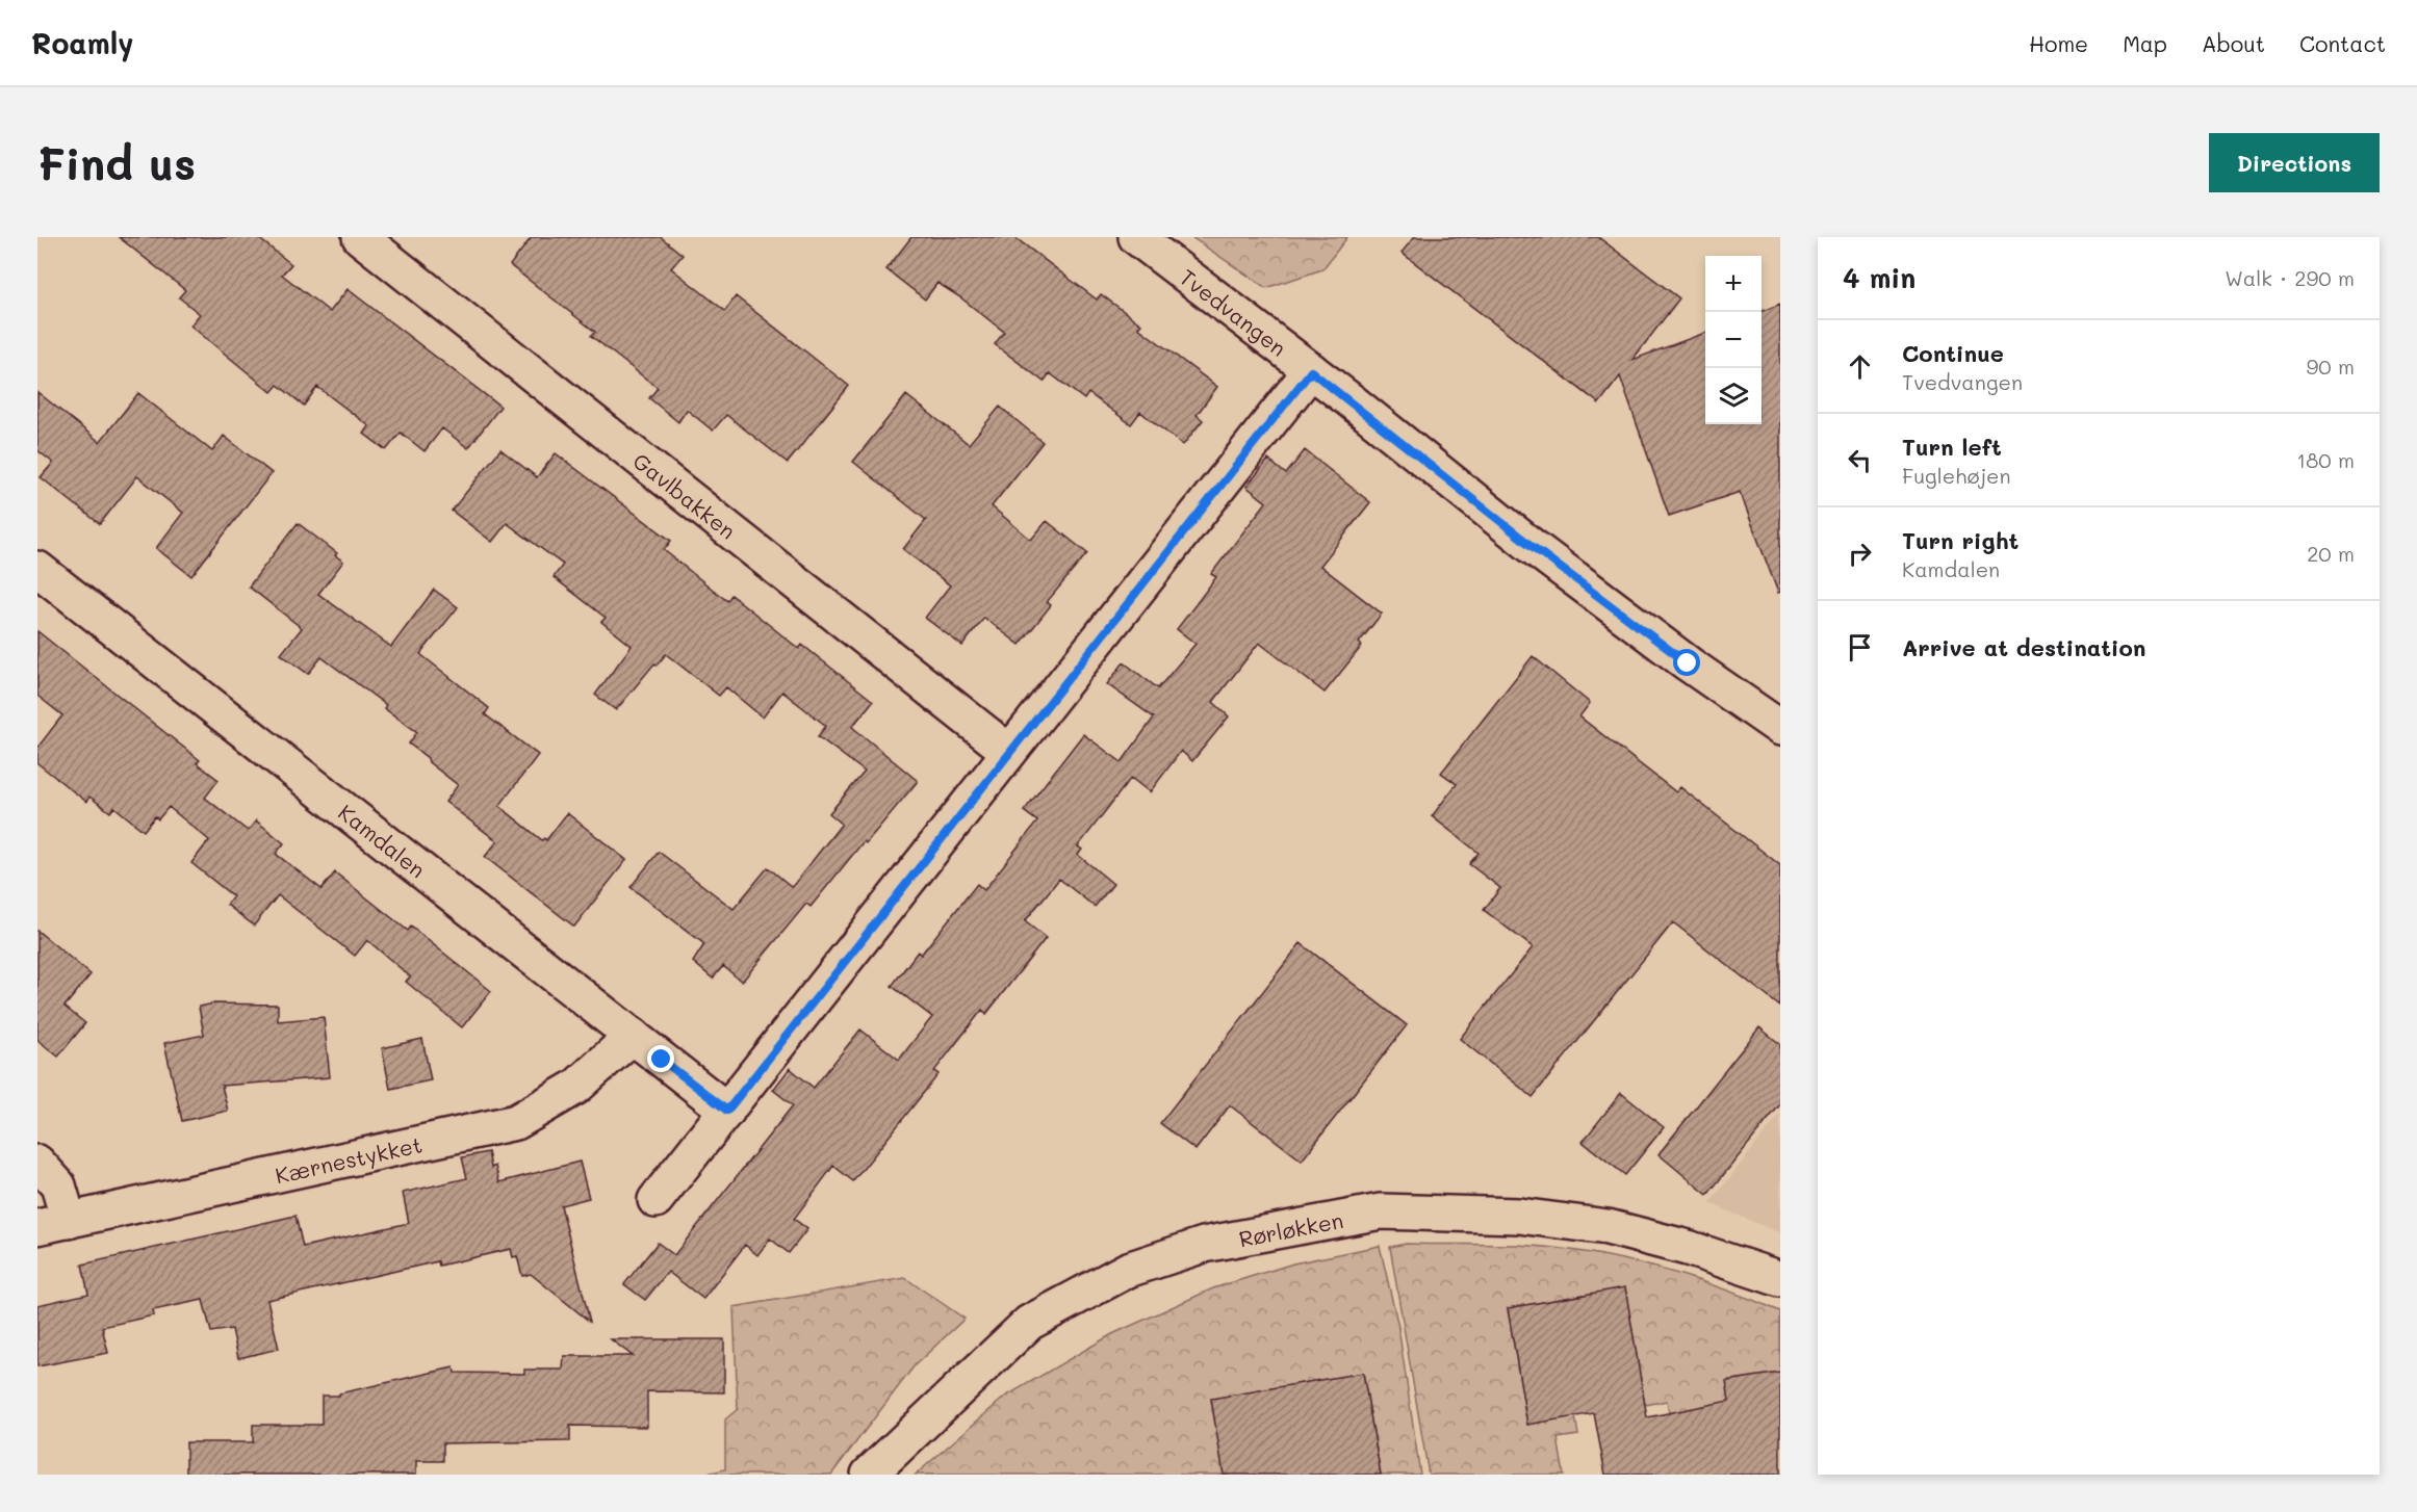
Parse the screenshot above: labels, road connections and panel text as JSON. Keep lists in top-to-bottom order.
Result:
{
  "streets": {
    "street": [
      "Tvedvangen",
      "Gavlbakken",
      "Kamdalen",
      "Kærnestykket",
      "Rørløkken"
    ]
  },
  "crossings": [
    ["Kamdalen", "Kærnestykket"]
  ],
  "page": {
    "header": "Roamly",
    "nav": [
      "Home",
      "Map",
      "About",
      "Contact"
    ],
    "buttons": "Directions",
    "title": "Find us",
    "heading": ["4 min", "Walk · 290 m"],
    "map_buttons": ["+", "−"],
    "list": [
      ["Continue", "Tvedvangen", "90 m"],
      ["Turn left", "Fuglehøjen", "180 m"],
      ["Turn right", "Kamdalen", "20 m"],
      "Arrive at destination"
    ]
  }
}
